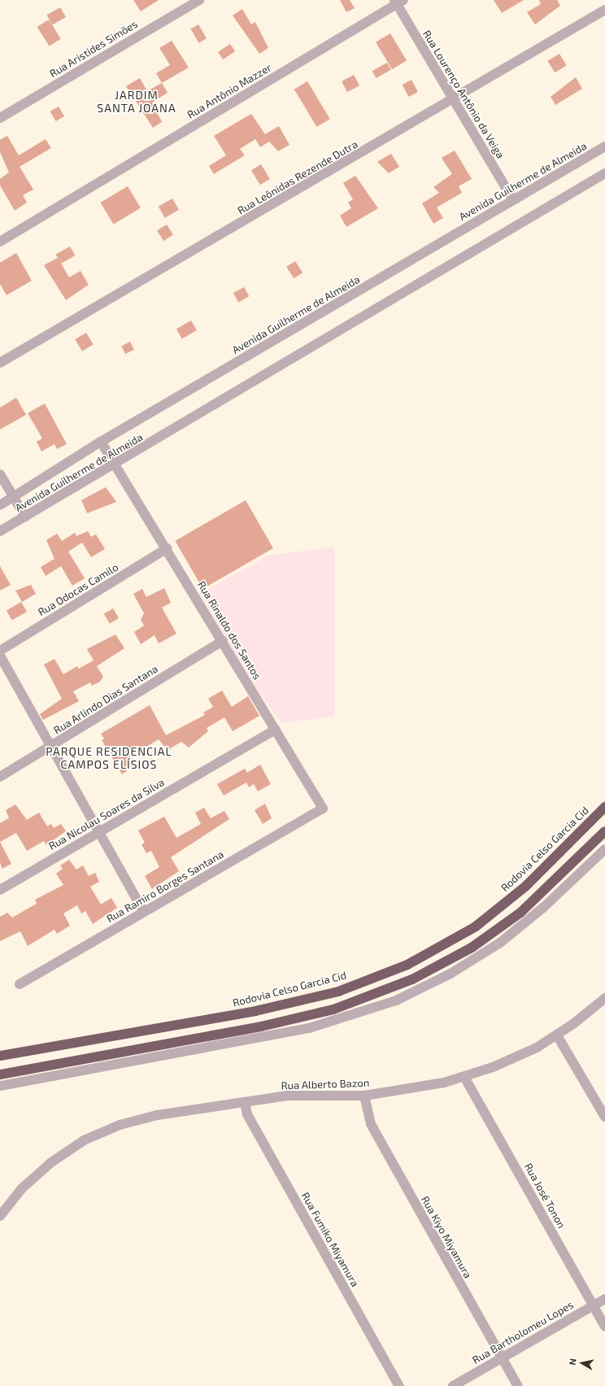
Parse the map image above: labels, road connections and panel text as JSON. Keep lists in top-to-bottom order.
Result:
{
  "streets": {
    "highway": ["Rodovia Celso Garcia Cid"],
    "street": [
      "Rua Aristides Simões",
      "Rua Antônio Mazzer",
      "Rua Lourenço Antônio da Veiga",
      "Rua Leônidas Rezende Dutra",
      "Avenida Guilherme de Almeida",
      "Rua Odocas Camilo",
      "Rua Rinaldo dos Santos",
      "Rua Arlindo Dias Santana",
      "Rua Nicolau Soares da Silva",
      "Rua Ramiro Borges Santana",
      "Rua Alberto Bazon",
      "Rua José Tonon",
      "Rua Kiyo Miyamura",
      "Rua Fumiko Miyamura",
      "Rua Bartholomeu Lopes"
    ]
  },
  "crossings": [
    ["Rua Antônio Mazzer", "Rua Lourenço Antônio da Veiga"],
    ["Rua Lourenço Antônio da Veiga", "Rua Leônidas Rezende Dutra"],
    ["Rua Lourenço Antônio da Veiga", "Avenida Guilherme de Almeida"],
    ["Avenida Guilherme de Almeida", "Rua Rinaldo dos Santos"],
    ["Rua Odocas Camilo", "Rua Rinaldo dos Santos"],
    ["Rua Rinaldo dos Santos", "Rua Arlindo Dias Santana"],
    ["Rua Rinaldo dos Santos", "Rua Nicolau Soares da Silva"],
    ["Rua Rinaldo dos Santos", "Rua Ramiro Borges Santana"],
    ["Rua Alberto Bazon", "Rua José Tonon"],
    ["Rua Alberto Bazon", "Rua Kiyo Miyamura"],
    ["Rua Alberto Bazon", "Rua Fumiko Miyamura"],
    ["Rua José Tonon", "Rua Bartholomeu Lopes"],
    ["Rua Kiyo Miyamura", "Rua Bartholomeu Lopes"]
  ],
  "districts": ["JARDIM SANTA JOANA", "PARQUE RESIDENCIAL CAMPOS ELÍSIOS"],
  "north": "left"
}
